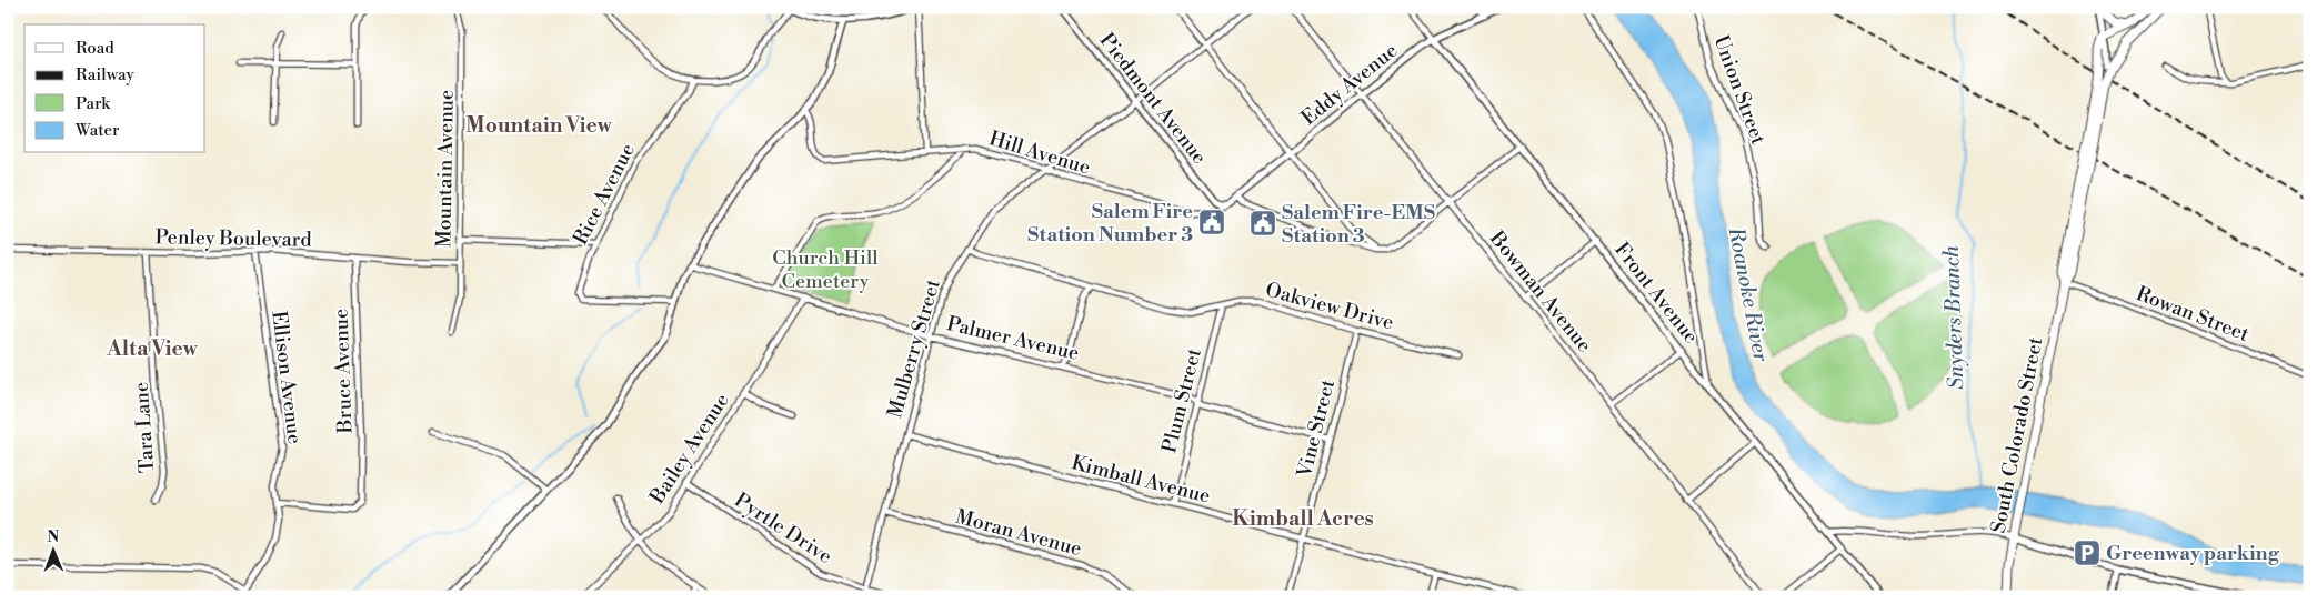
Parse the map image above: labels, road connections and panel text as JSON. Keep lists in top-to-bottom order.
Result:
{
  "streets": {
    "main road": ["South Colorado Street"],
    "street": [
      "Eddy Avenue",
      "Union Street",
      "Piedmont Avenue",
      "Hill Avenue",
      "Mountain Avenue",
      "Rice Avenue",
      "Penley Boulevard",
      "Bowman Avenue",
      "Front Avenue",
      "Oakview Drive",
      "Rowan Street",
      "Palmer Avenue",
      "Mulberry Street",
      "Bruce Avenue",
      "Ellison Avenue",
      "Plum Street",
      "Tara Lane",
      "Vine Street",
      "Bailey Avenue",
      "Kimball Avenue",
      "Pyrtle Drive",
      "Moran Avenue"
    ]
  },
  "crossings": [
    ["Eddy Avenue", "Piedmont Avenue"],
    ["Eddy Avenue", "Hill Avenue"],
    ["Eddy Avenue", "Bowman Avenue"],
    ["Eddy Avenue", "Front Avenue"],
    ["Piedmont Avenue", "Hill Avenue"],
    ["Piedmont Avenue", "Mulberry Street"],
    ["Hill Avenue", "Mulberry Street"],
    ["Mountain Avenue", "Penley Boulevard"],
    ["Penley Boulevard", "Bruce Avenue"],
    ["Penley Boulevard", "Ellison Avenue"],
    ["Penley Boulevard", "Tara Lane"],
    ["Oakview Drive", "Mulberry Street"],
    ["Oakview Drive", "Plum Street"],
    ["Oakview Drive", "Vine Street"],
    ["Rowan Street", "South Colorado Street"],
    ["Palmer Avenue", "Mulberry Street"],
    ["Palmer Avenue", "Plum Street"],
    ["Palmer Avenue", "Vine Street"],
    ["Palmer Avenue", "Bailey Avenue"],
    ["Mulberry Street", "Kimball Avenue"],
    ["Mulberry Street", "Pyrtle Drive"],
    ["Mulberry Street", "Moran Avenue"],
    ["Bruce Avenue", "Ellison Avenue"],
    ["Plum Street", "Kimball Avenue"],
    ["Vine Street", "Kimball Avenue"],
    ["Bailey Avenue", "Pyrtle Drive"]
  ],
  "districts": ["Mountain View", "Alta View", "Kimball Acres"],
  "water": ["Roanoke River", "Snyders Branch"],
  "parks": ["Church Hill Cemetery"],
  "places": {
    "public building": ["Salem Fire Station Number 3", "Salem Fire-EMS Station 3"],
    "parking": ["Greenway parking"]
  },
  "legend": [
    "Road",
    "Railway",
    "Park",
    "Water"
  ],
  "north": "top"
}
